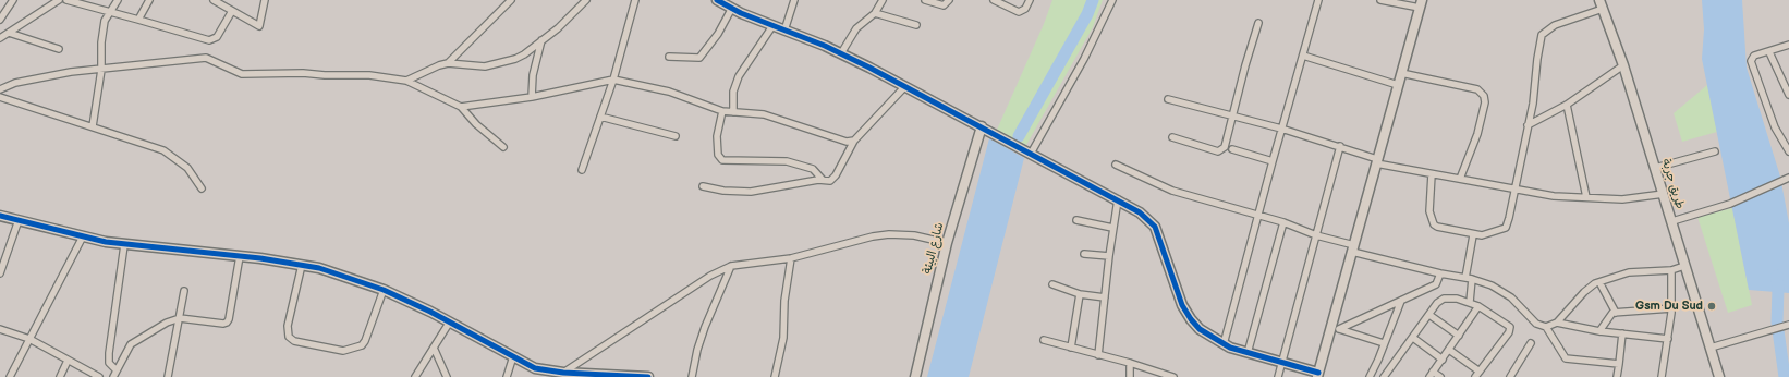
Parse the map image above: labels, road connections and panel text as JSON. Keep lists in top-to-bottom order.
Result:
{
  "streets": {
    "street": ["طريق جربة", "شارع البيئة"]
  },
  "places": ["Gsm Du Sud"]
}
